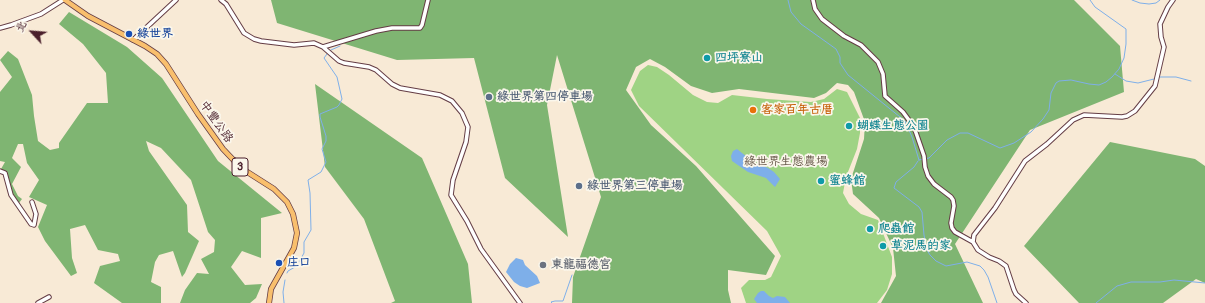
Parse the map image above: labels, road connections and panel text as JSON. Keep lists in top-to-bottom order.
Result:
{
  "streets": {
    "main road": ["中豐公路", "3"]
  },
  "parks": ["綠世界生態農場"],
  "places": [
    "綠世界",
    "四坪寮山",
    "綠世界第四停車場",
    "客家百年古厝",
    "蝴蝶生態公園",
    "蜜蜂館",
    "綠世界第三停車場",
    "爬蟲館",
    "草泥馬的家",
    "庄口",
    "東龍福德宮"
  ],
  "north": "top left"
}
